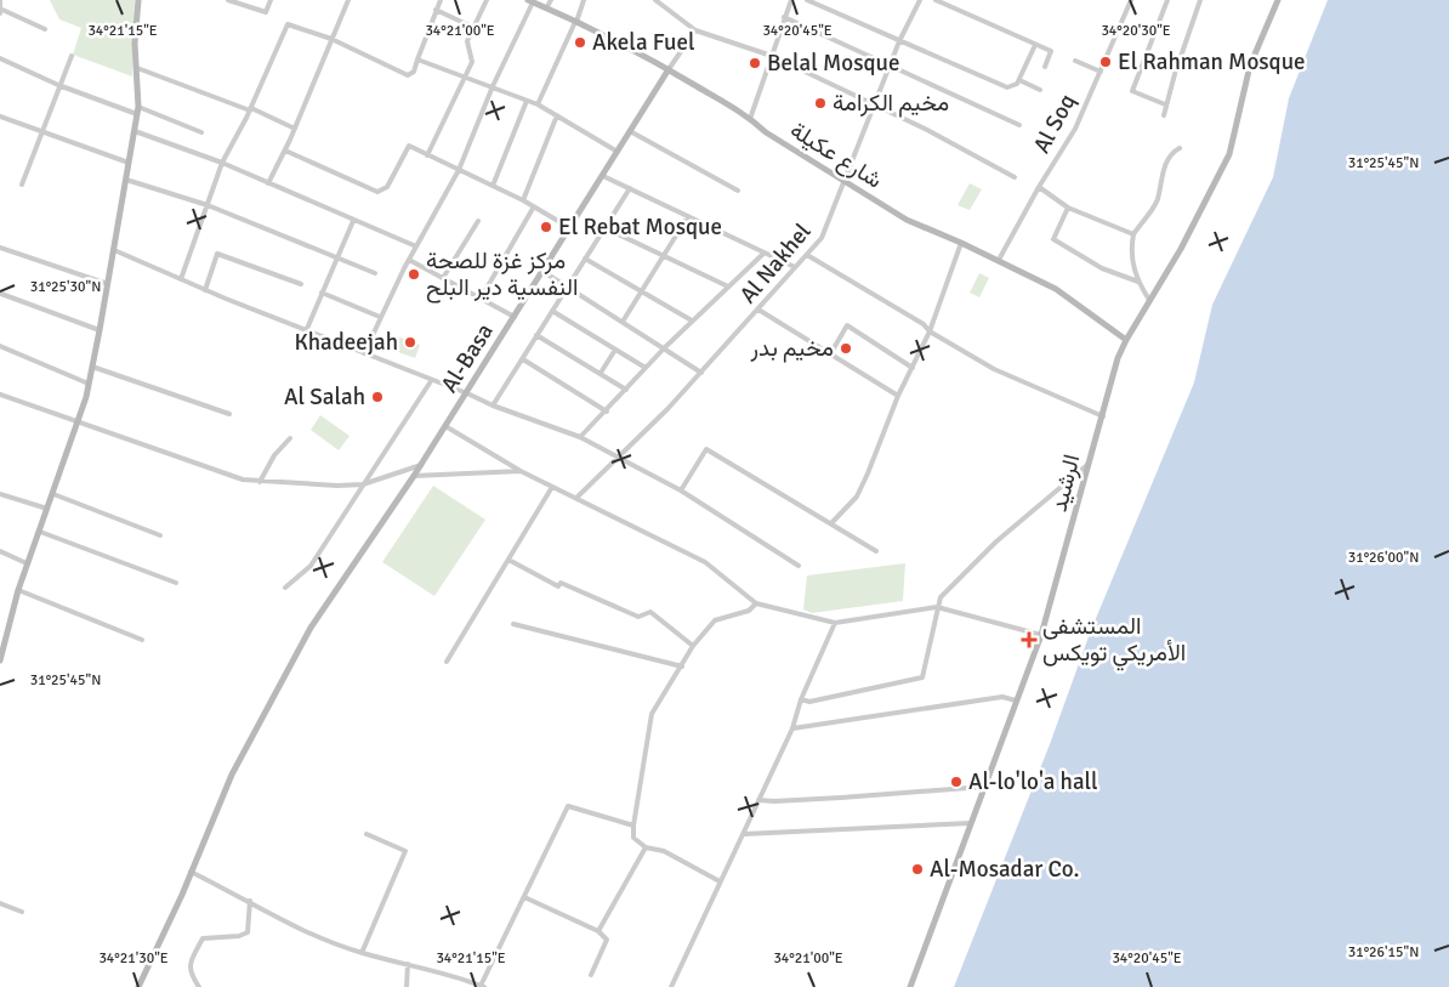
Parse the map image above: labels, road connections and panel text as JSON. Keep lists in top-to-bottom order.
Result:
{
  "streets": {
    "street": [
      "Al Soq",
      "شارع عكيلة",
      "Al Nakhel",
      "Al-Basa",
      "الرشيد"
    ]
  },
  "crossings": [
    ["Al Soq", "شارع عكيلة"],
    ["شارع عكيلة", "Al Nakhel"],
    ["شارع عكيلة", "Al-Basa"],
    ["شارع عكيلة", "الرشيد"]
  ],
  "places": {
    "other": [
      "Akela Fuel",
      "El Rahman Mosque",
      "Belal Mosque",
      "مخيم الكرامة",
      "El Rebat Mosque",
      "مركز غزة للصحة النفسية دير البلح",
      "Khadeejah",
      "مخيم بدر",
      "Al Salah",
      "Al-lo'lo'a hall",
      "Al-Mosadar Co."
    ],
    "health": ["المستشفى الأمريكي تويكس"]
  },
  "coordinates": [
    "34°21'15\"E",
    "34°21'00\"E",
    "34°20'45\"E",
    "34°20'30\"E",
    "31°25'45\"N",
    "31°25'30\"N",
    "31°26'00\"N",
    "31°26'15\"N",
    "34°21'30\"E"
  ]
}
